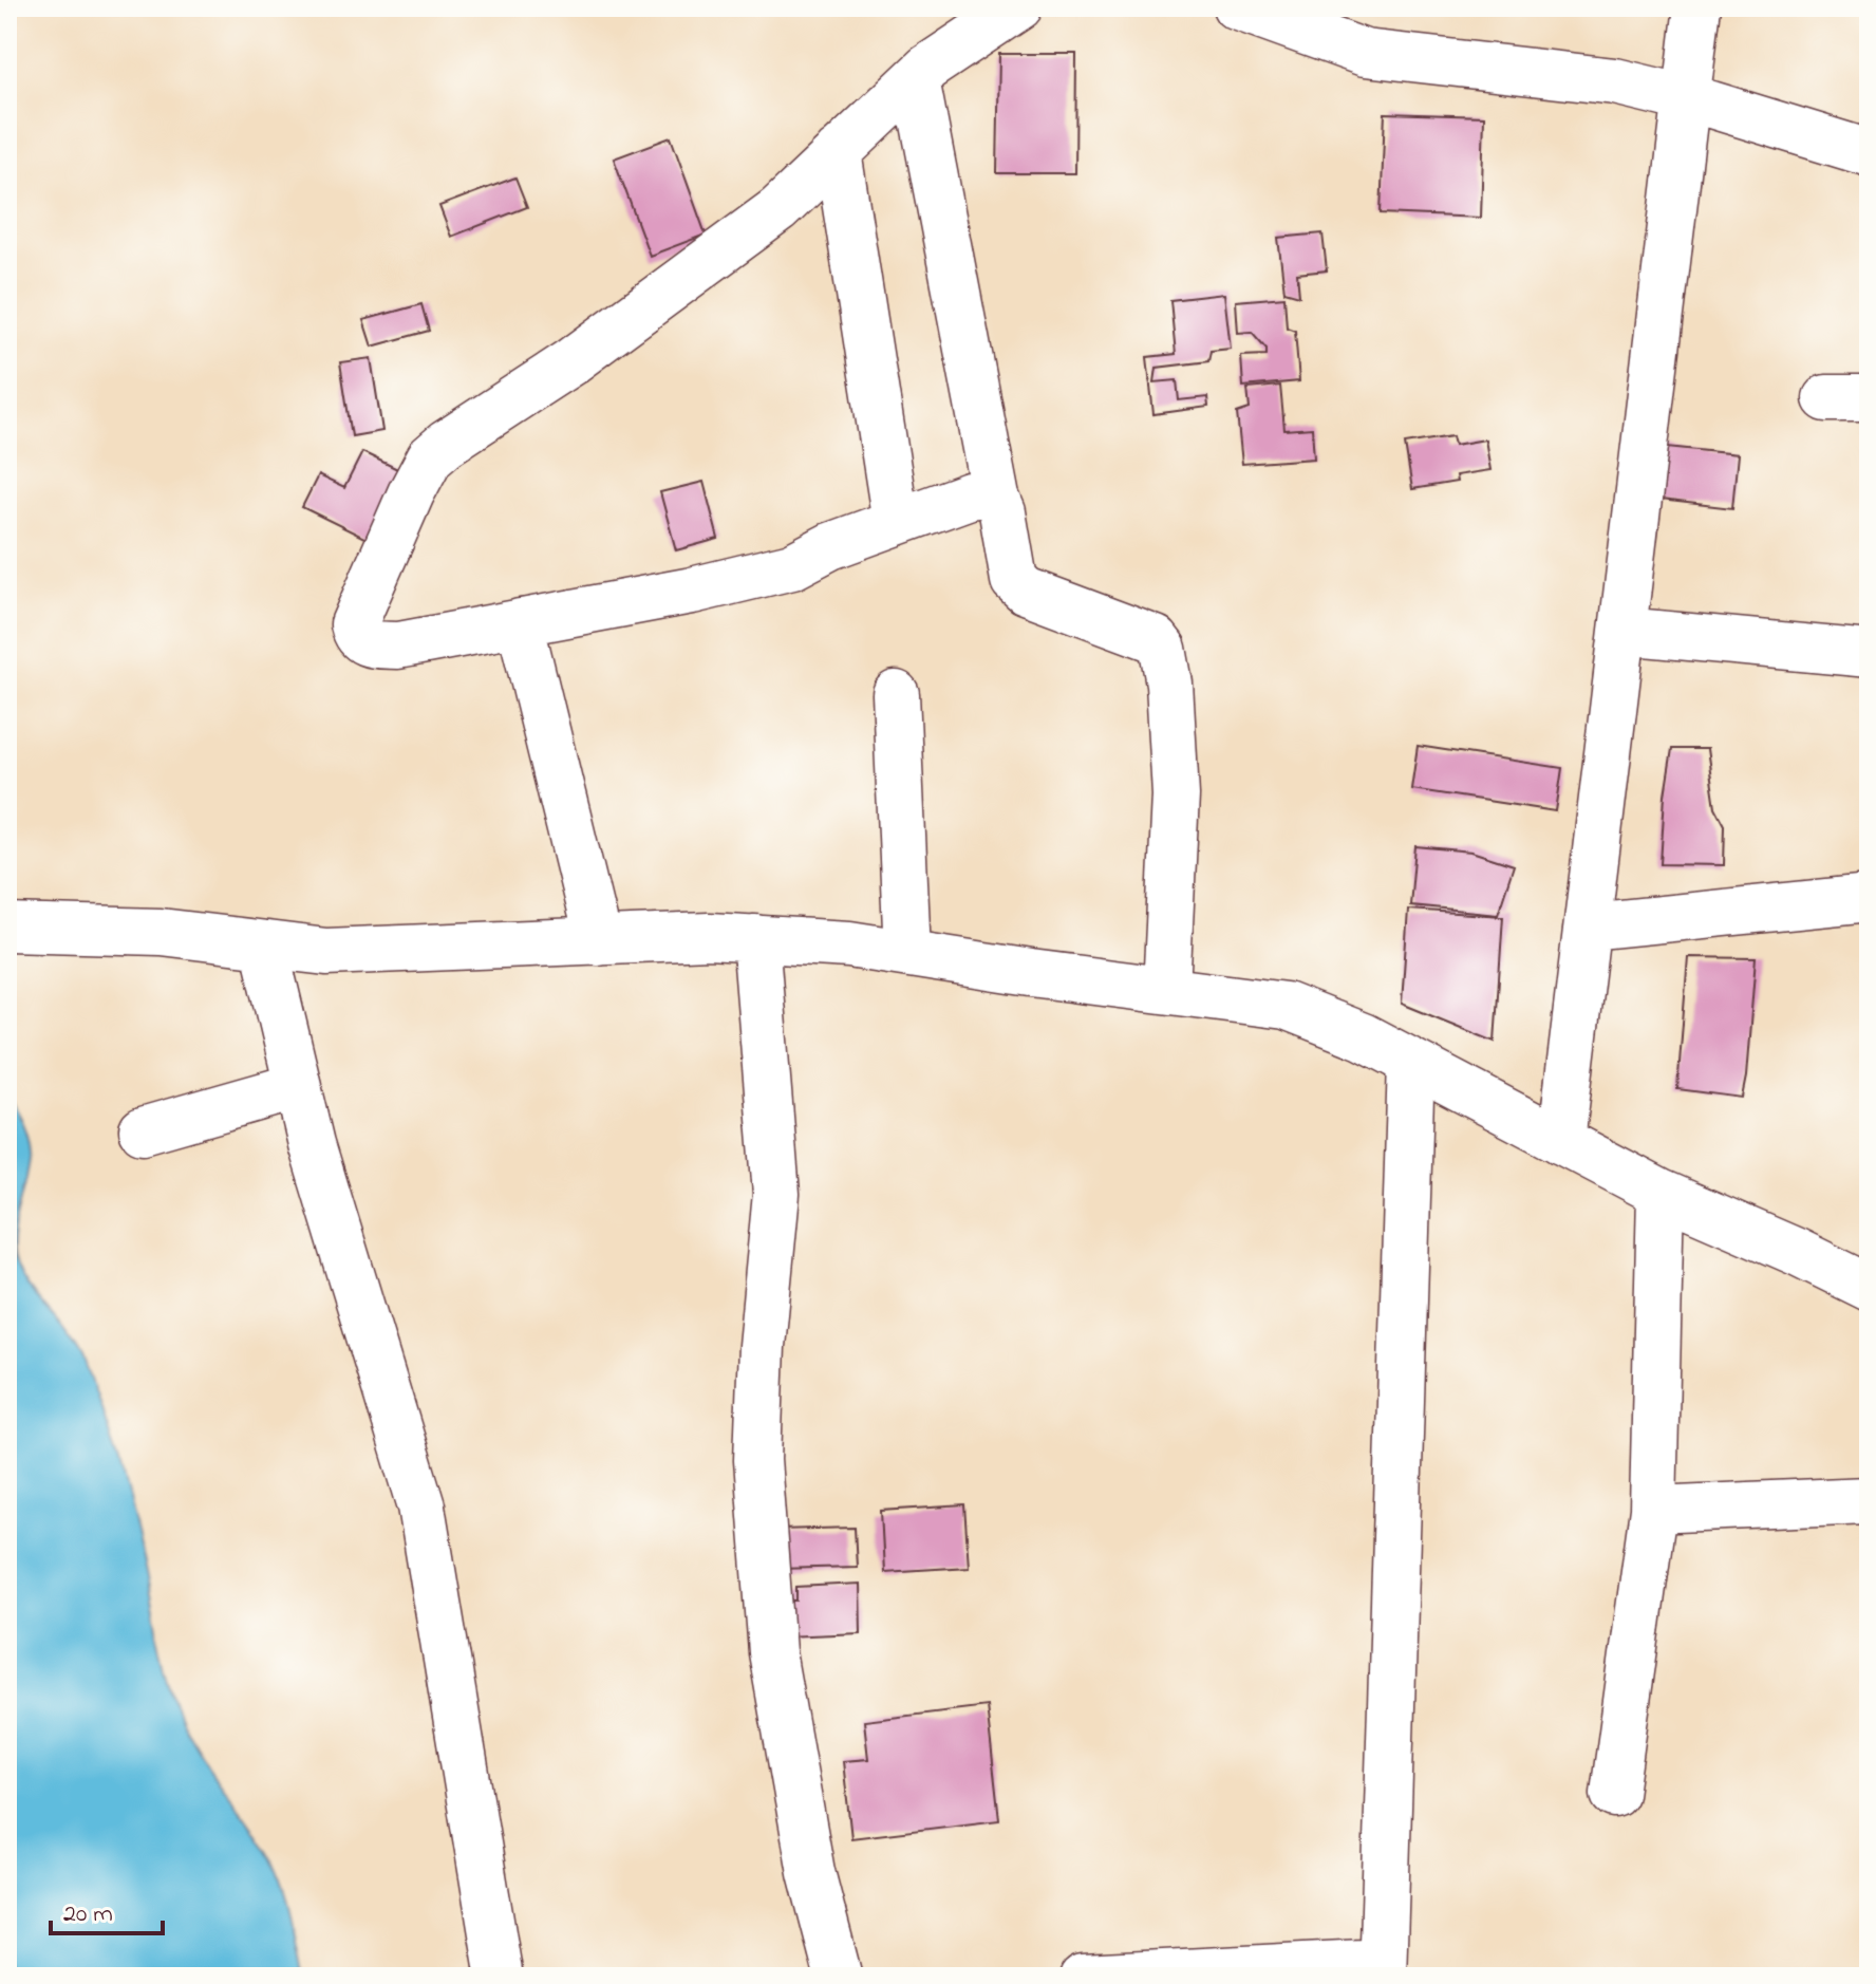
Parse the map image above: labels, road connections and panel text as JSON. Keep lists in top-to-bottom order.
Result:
{
  "scale_bar": "20 m"
}
